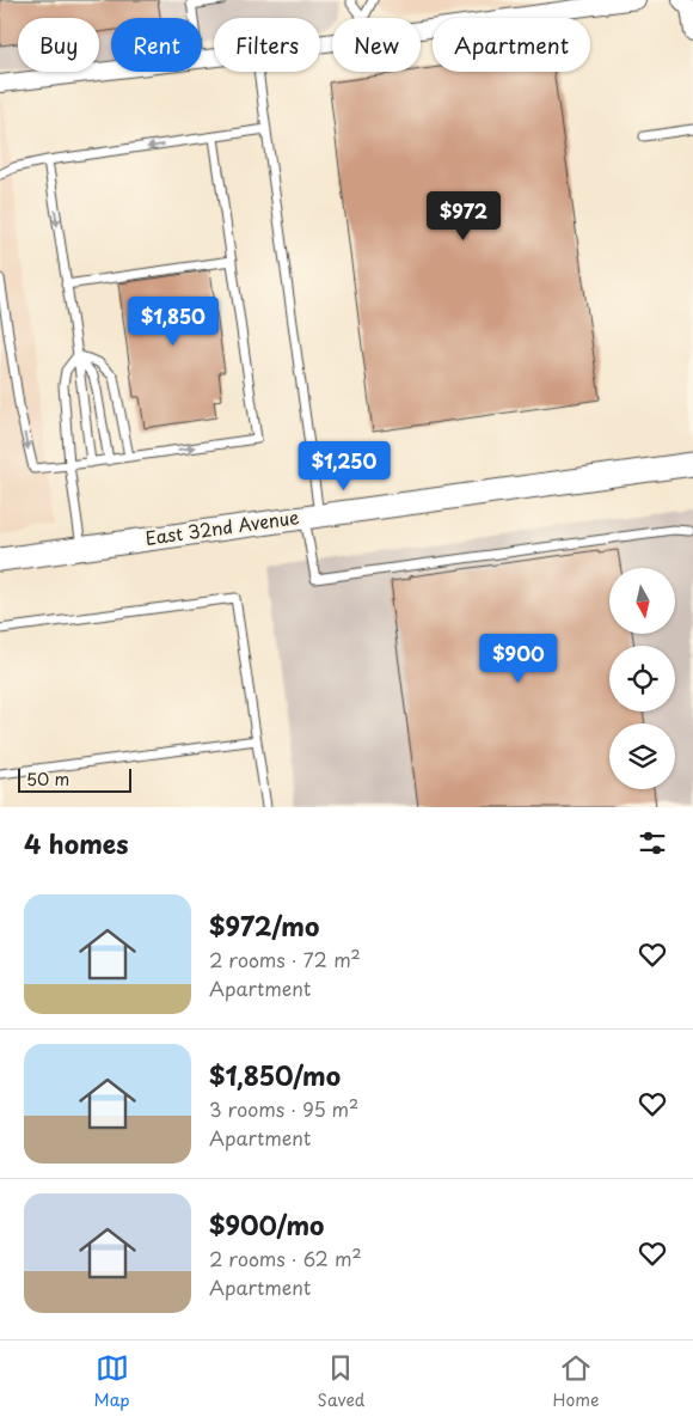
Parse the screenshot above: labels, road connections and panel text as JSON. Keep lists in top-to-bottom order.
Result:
{
  "streets": {
    "street": ["East 32nd Avenue"]
  },
  "scale_bar": "50 m",
  "north": "bottom",
  "page": {
    "chip": [
      "Buy",
      "Rent",
      "Filters",
      "New",
      "Apartment"
    ],
    "price": [
      "$972",
      "$1,850",
      "$1,250",
      "$900"
    ],
    "scale": "50 m",
    "heading": "4 homes",
    "list": [
      {
        "name": "$972/mo",
        "note": "2 rooms · 72 m² · Apartment"
      },
      {
        "name": "$1,850/mo",
        "note": "3 rooms · 95 m² · Apartment"
      },
      {
        "name": "$900/mo",
        "note": "2 rooms · 62 m² · Apartment"
      }
    ],
    "tabs": ["Map", "Saved", "Home"]
  }
}
